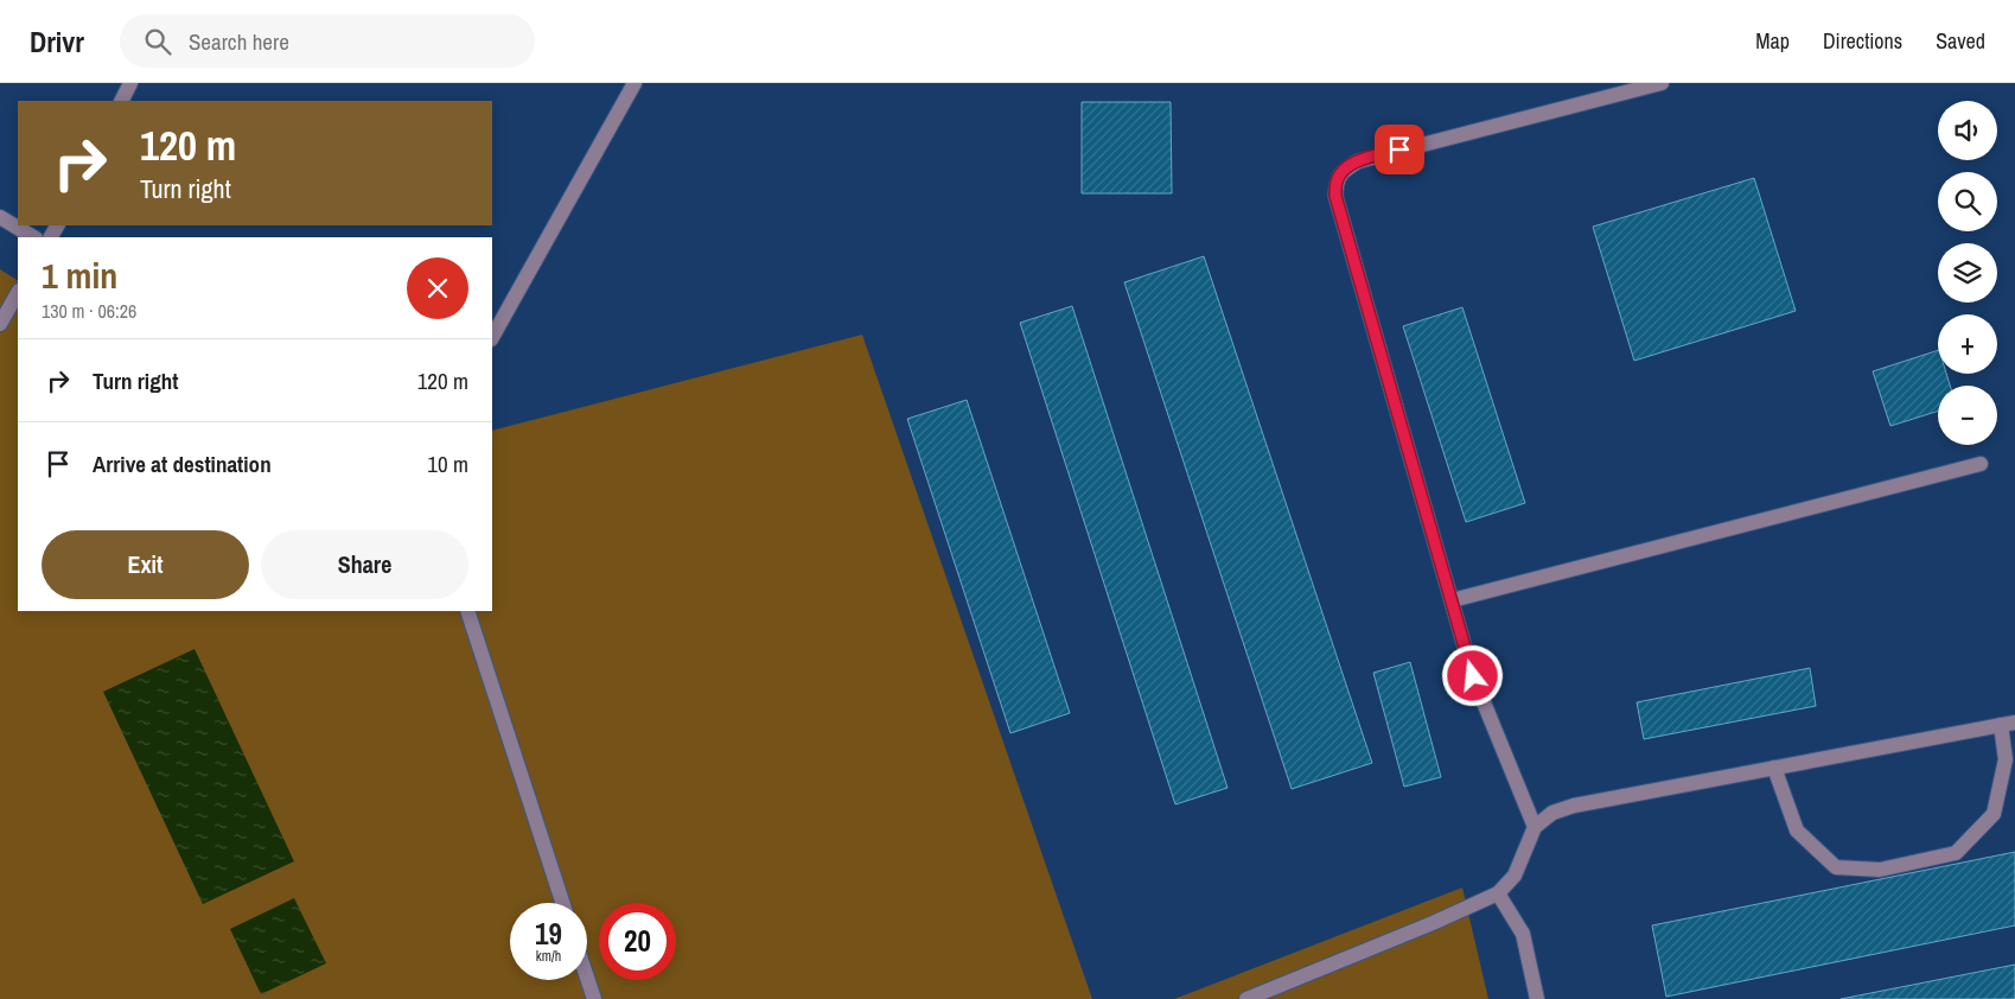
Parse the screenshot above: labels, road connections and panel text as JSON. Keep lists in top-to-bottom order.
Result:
{
  "page": {
    "header": "Drivr",
    "search": "Search here",
    "nav": ["Map", "Directions", "Saved"],
    "map_buttons": ["+", "−"],
    "turn": ["120 m", "Turn right"],
    "heading": ["1 min", "130 m · 06:26"],
    "list": [
      {
        "name": "Turn right",
        "value": "120 m"
      },
      {
        "name": "Arrive at destination",
        "value": "10 m"
      }
    ],
    "buttons": ["Exit", "Share"],
    "speed": "19 km/h",
    "limit": "20"
  }
}
